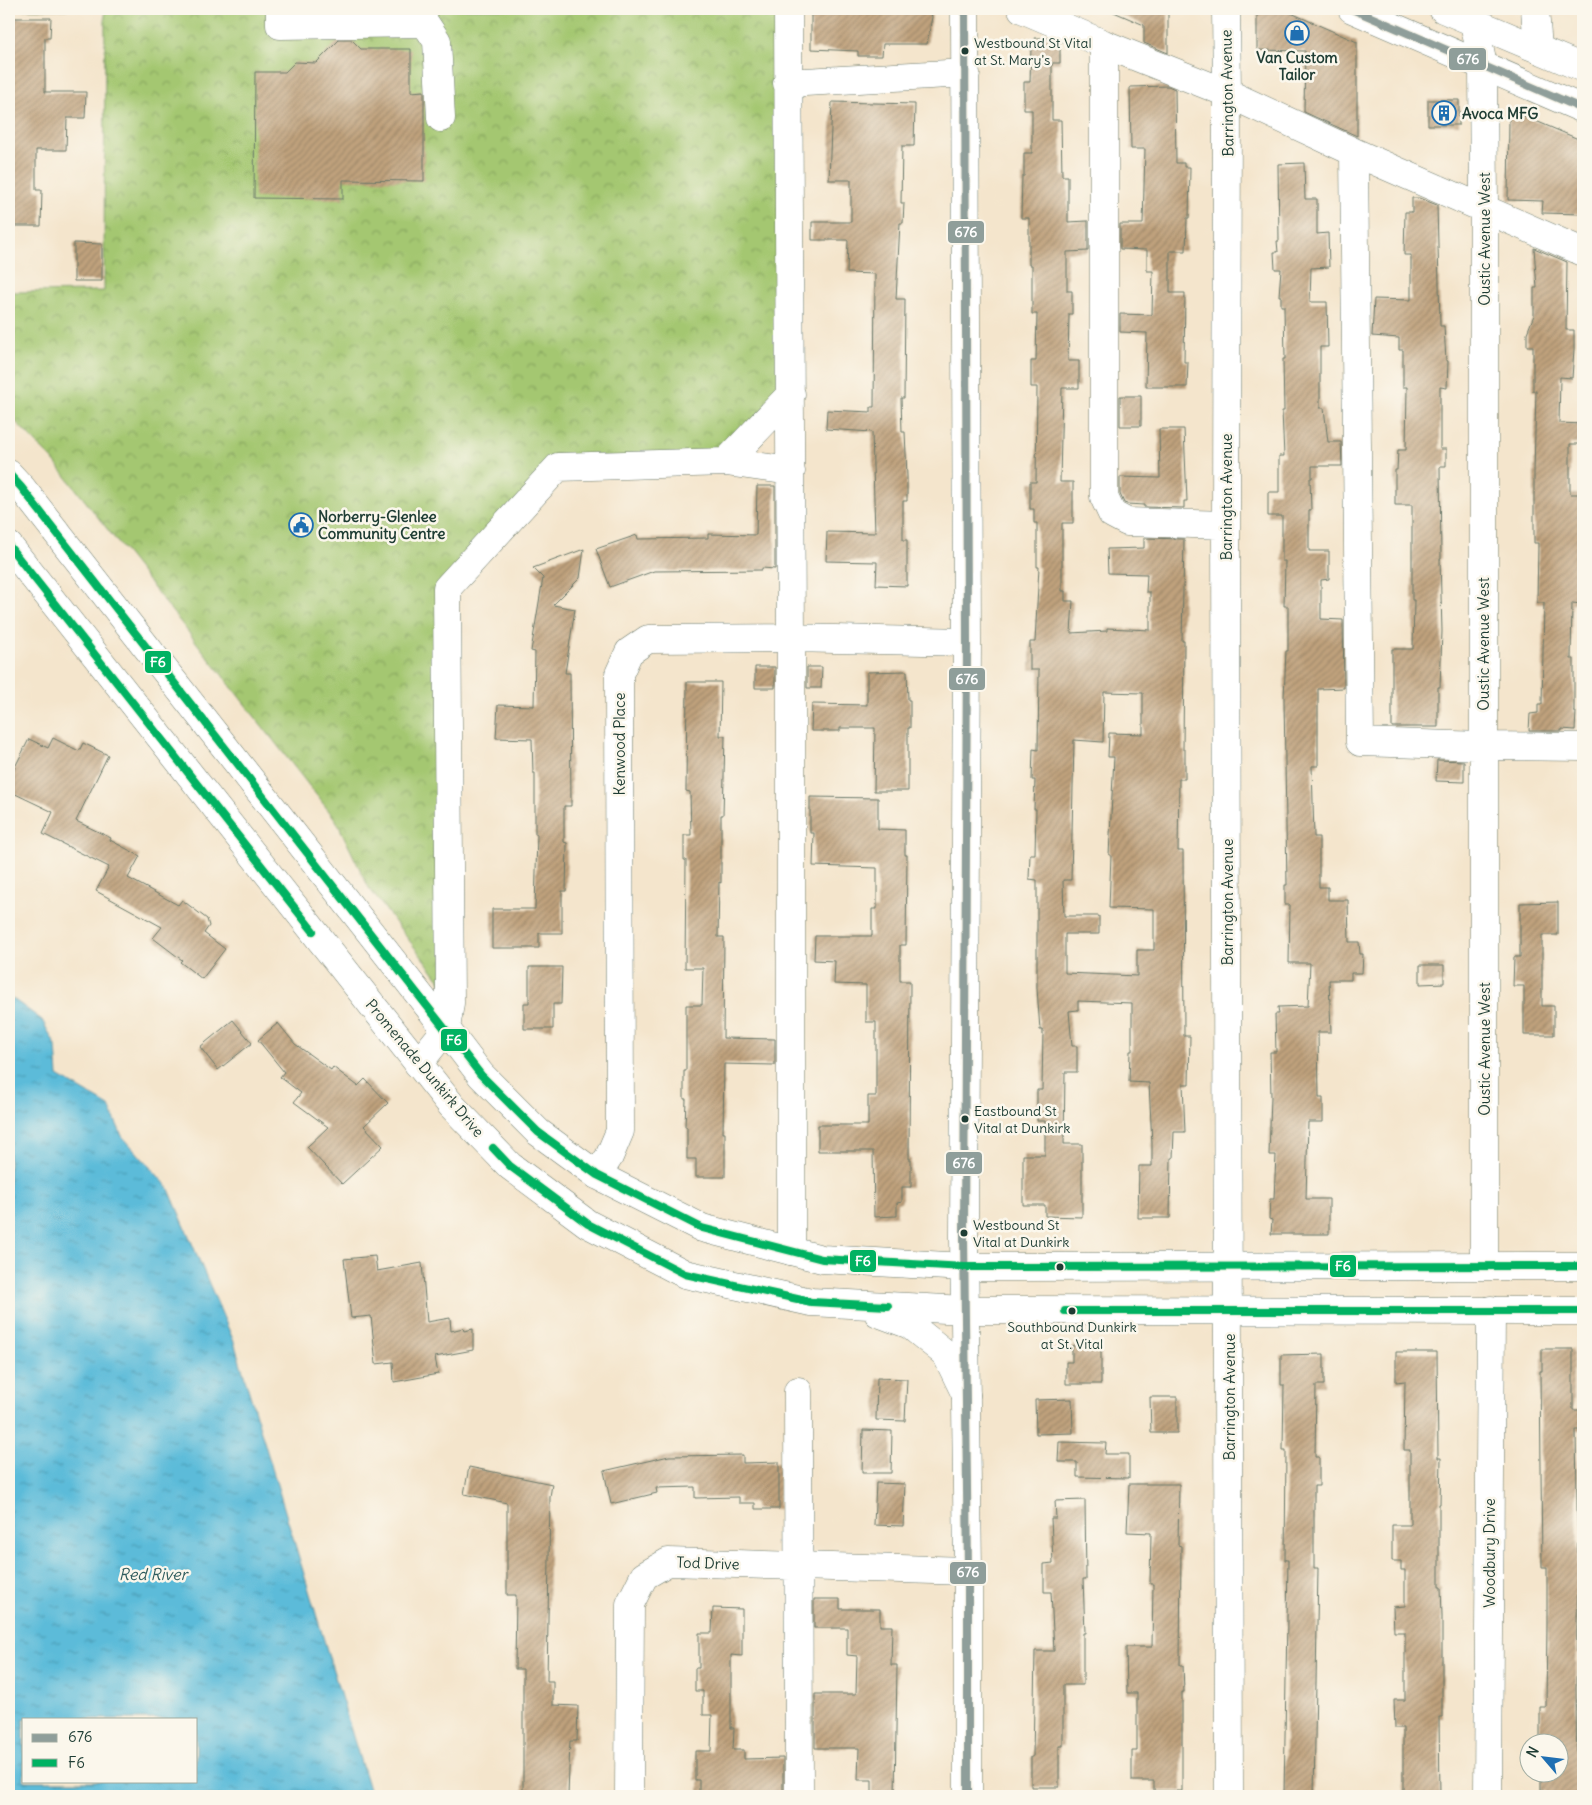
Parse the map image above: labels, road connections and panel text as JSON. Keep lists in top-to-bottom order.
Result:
{
  "streets": {
    "street": [
      "Barrington Avenue",
      "Oustic Avenue West",
      "Kenwood Place",
      "Promenade Dunkirk Drive",
      "Woodbury Drive",
      "Tod Drive"
    ]
  },
  "crossings": [
    ["Barrington Avenue", "Promenade Dunkirk Drive"],
    ["Promenade Dunkirk Drive", "Woodbury Drive"]
  ],
  "water": ["Red River"],
  "places": {
    "shop": ["Van Custom Tailor"],
    "other": [
      "Westbound St Vital at St. Mary's",
      "Eastbound St Vital at Dunkirk",
      "Westbound St Vital at Dunkirk",
      "Southbound Dunkirk at St. Vital"
    ],
    "building": ["Avoca MFG"],
    "public building": ["Norberry-Glenlee Community Centre"]
  },
  "lines": ["transit line 676", "transit line F6"],
  "legend": ["676", "F6"],
  "north": "top left"
}
